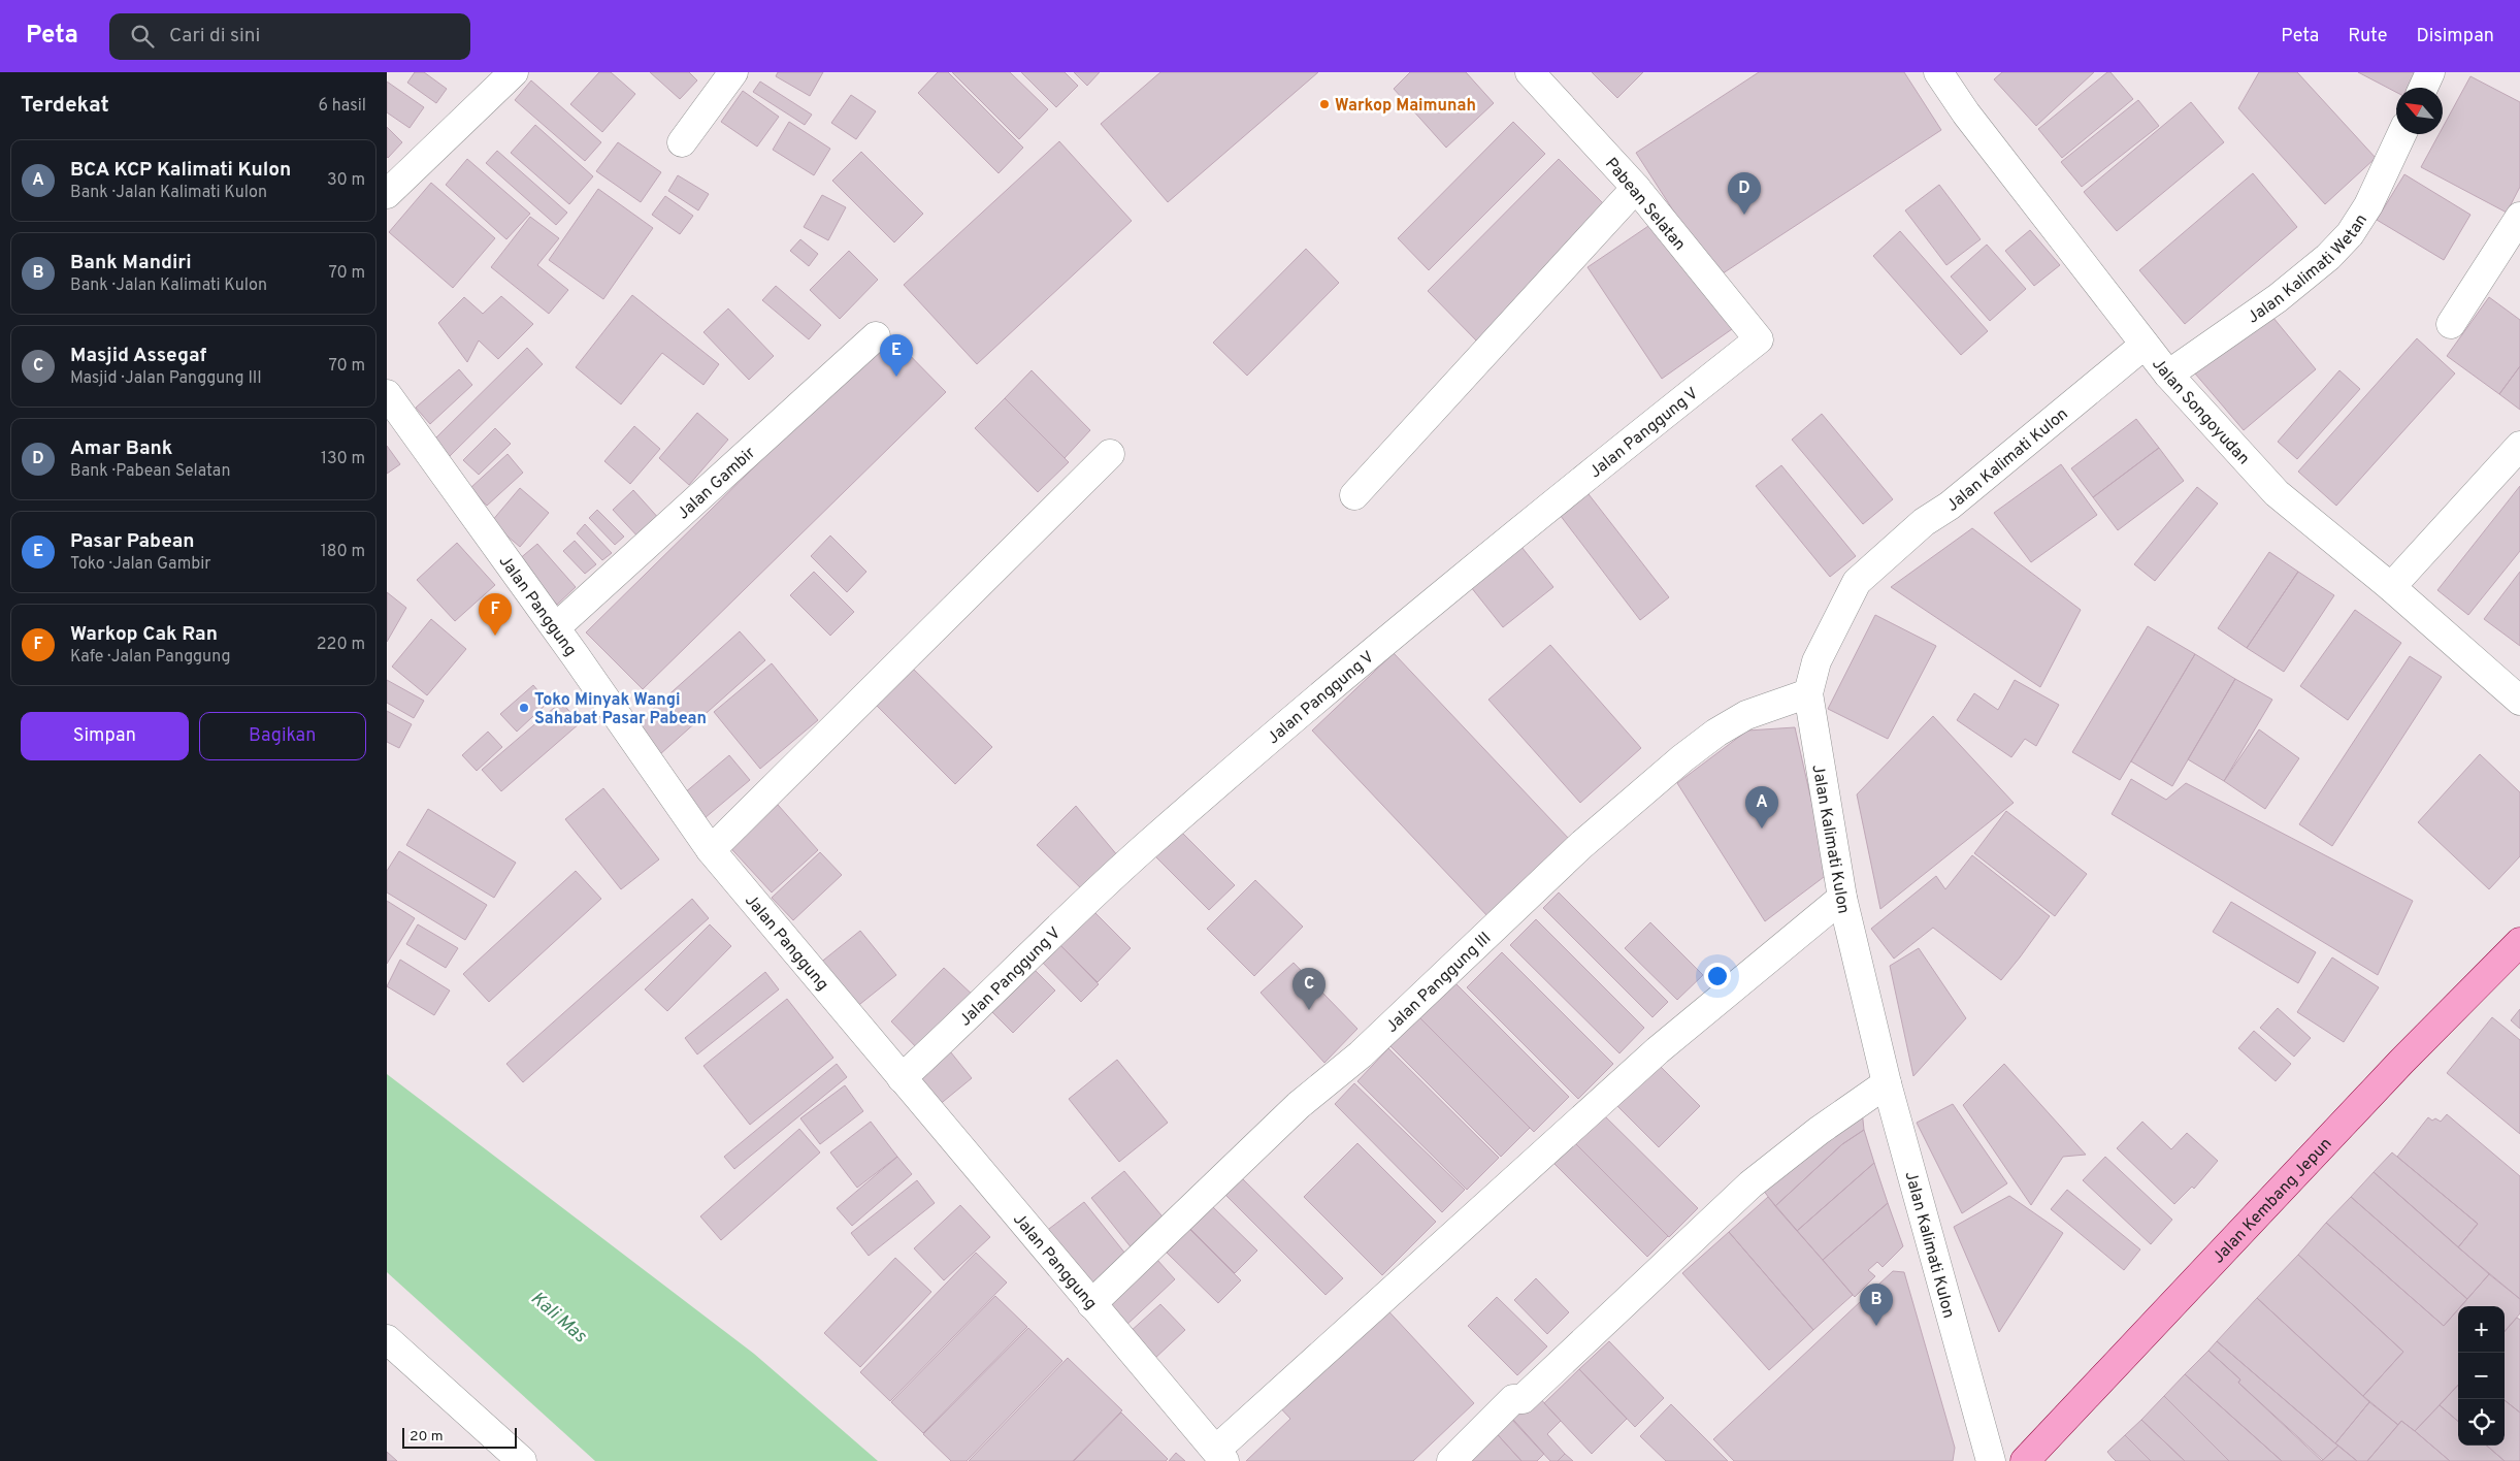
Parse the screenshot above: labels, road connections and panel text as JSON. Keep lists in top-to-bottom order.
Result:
{
  "streets": {
    "main road": ["Jalan Kembang Jepun"],
    "street": [
      "Pabean Selatan",
      "Jalan Kalimati Wetan",
      "Jalan Songoyudan",
      "Jalan Panggung V",
      "Jalan Kalimati Kulon",
      "Jalan Gambir",
      "Jalan Panggung",
      "Jalan Panggung III"
    ]
  },
  "crossings": [
    ["Pabean Selatan", "Jalan Panggung V"],
    ["Jalan Kalimati Wetan", "Jalan Songoyudan"],
    ["Jalan Songoyudan", "Jalan Kalimati Kulon"],
    ["Jalan Panggung V", "Jalan Panggung"],
    ["Jalan Kalimati Kulon", "Jalan Panggung III"],
    ["Jalan Gambir", "Jalan Panggung"],
    ["Jalan Panggung", "Jalan Panggung III"]
  ],
  "water": ["Kali Mas"],
  "places": ["Warkop Maimunah", "Toko Minyak Wangi Sahabat Pasar Pabean"],
  "scale_bar": "20 m",
  "north": "top left",
  "page": {
    "header": "Peta",
    "search": "Cari di sini",
    "nav": ["Peta", "Rute", "Disimpan"],
    "heading": ["Terdekat", "6 hasil"],
    "list": [
      {
        "mark": "A",
        "name": "BCA KCP Kalimati Kulon",
        "note": "Bank · Jalan Kalimati Kulon",
        "value": "30 m"
      },
      {
        "mark": "B",
        "name": "Bank Mandiri",
        "note": "Bank · Jalan Kalimati Kulon",
        "value": "70 m"
      },
      {
        "mark": "C",
        "name": "Masjid Assegaf",
        "note": "Masjid · Jalan Panggung III",
        "value": "70 m"
      },
      {
        "mark": "D",
        "name": "Amar Bank",
        "note": "Bank · Pabean Selatan",
        "value": "130 m"
      },
      {
        "mark": "E",
        "name": "Pasar Pabean",
        "note": "Toko · Jalan Gambir",
        "value": "180 m"
      },
      {
        "mark": "F",
        "name": "Warkop Cak Ran",
        "note": "Kafe · Jalan Panggung",
        "value": "220 m"
      }
    ],
    "pins": [
      "D",
      "E",
      "F",
      "A",
      "C",
      "B"
    ],
    "buttons": ["Simpan", "Bagikan"],
    "map_buttons": ["+", "−"],
    "scale": "20 m"
  }
}
